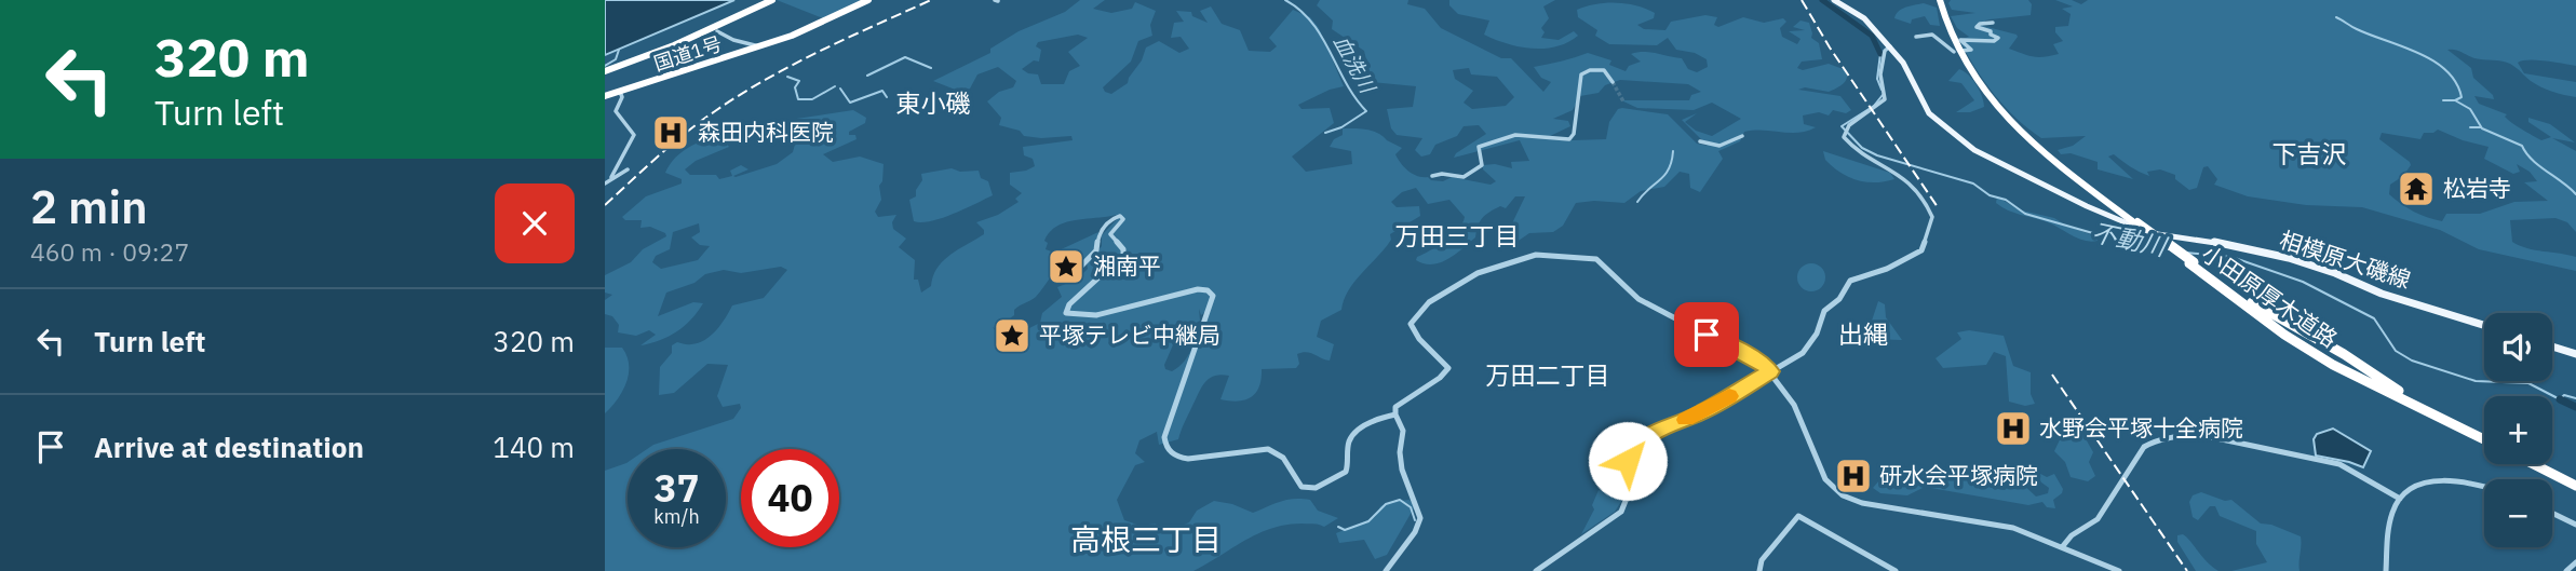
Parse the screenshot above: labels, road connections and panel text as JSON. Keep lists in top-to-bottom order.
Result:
{
  "streets": {
    "highway": ["国道1号", "小田原厚木道路"],
    "main road": ["相模原大磯線"]
  },
  "districts": [
    "東小磯",
    "下吉沢",
    "万田三丁目",
    "出縄",
    "万田二丁目",
    "高根三丁目"
  ],
  "water": ["血洗川", "不動川"],
  "places": {
    "hospital": ["森田内科医院", "水野会平塚十全病院", "研水会平塚病院"],
    "temple": ["松岩寺"],
    "place": ["湘南平", "平塚テレビ中継局"]
  },
  "page": {
    "turn": ["320 m", "Turn left"],
    "heading": ["2 min", "460 m · 09:27"],
    "list": [
      {
        "name": "Turn left",
        "value": "320 m"
      },
      {
        "name": "Arrive at destination",
        "value": "140 m"
      }
    ],
    "map_buttons": ["+", "−"],
    "speed": "37 km/h",
    "limit": "40"
  }
}
